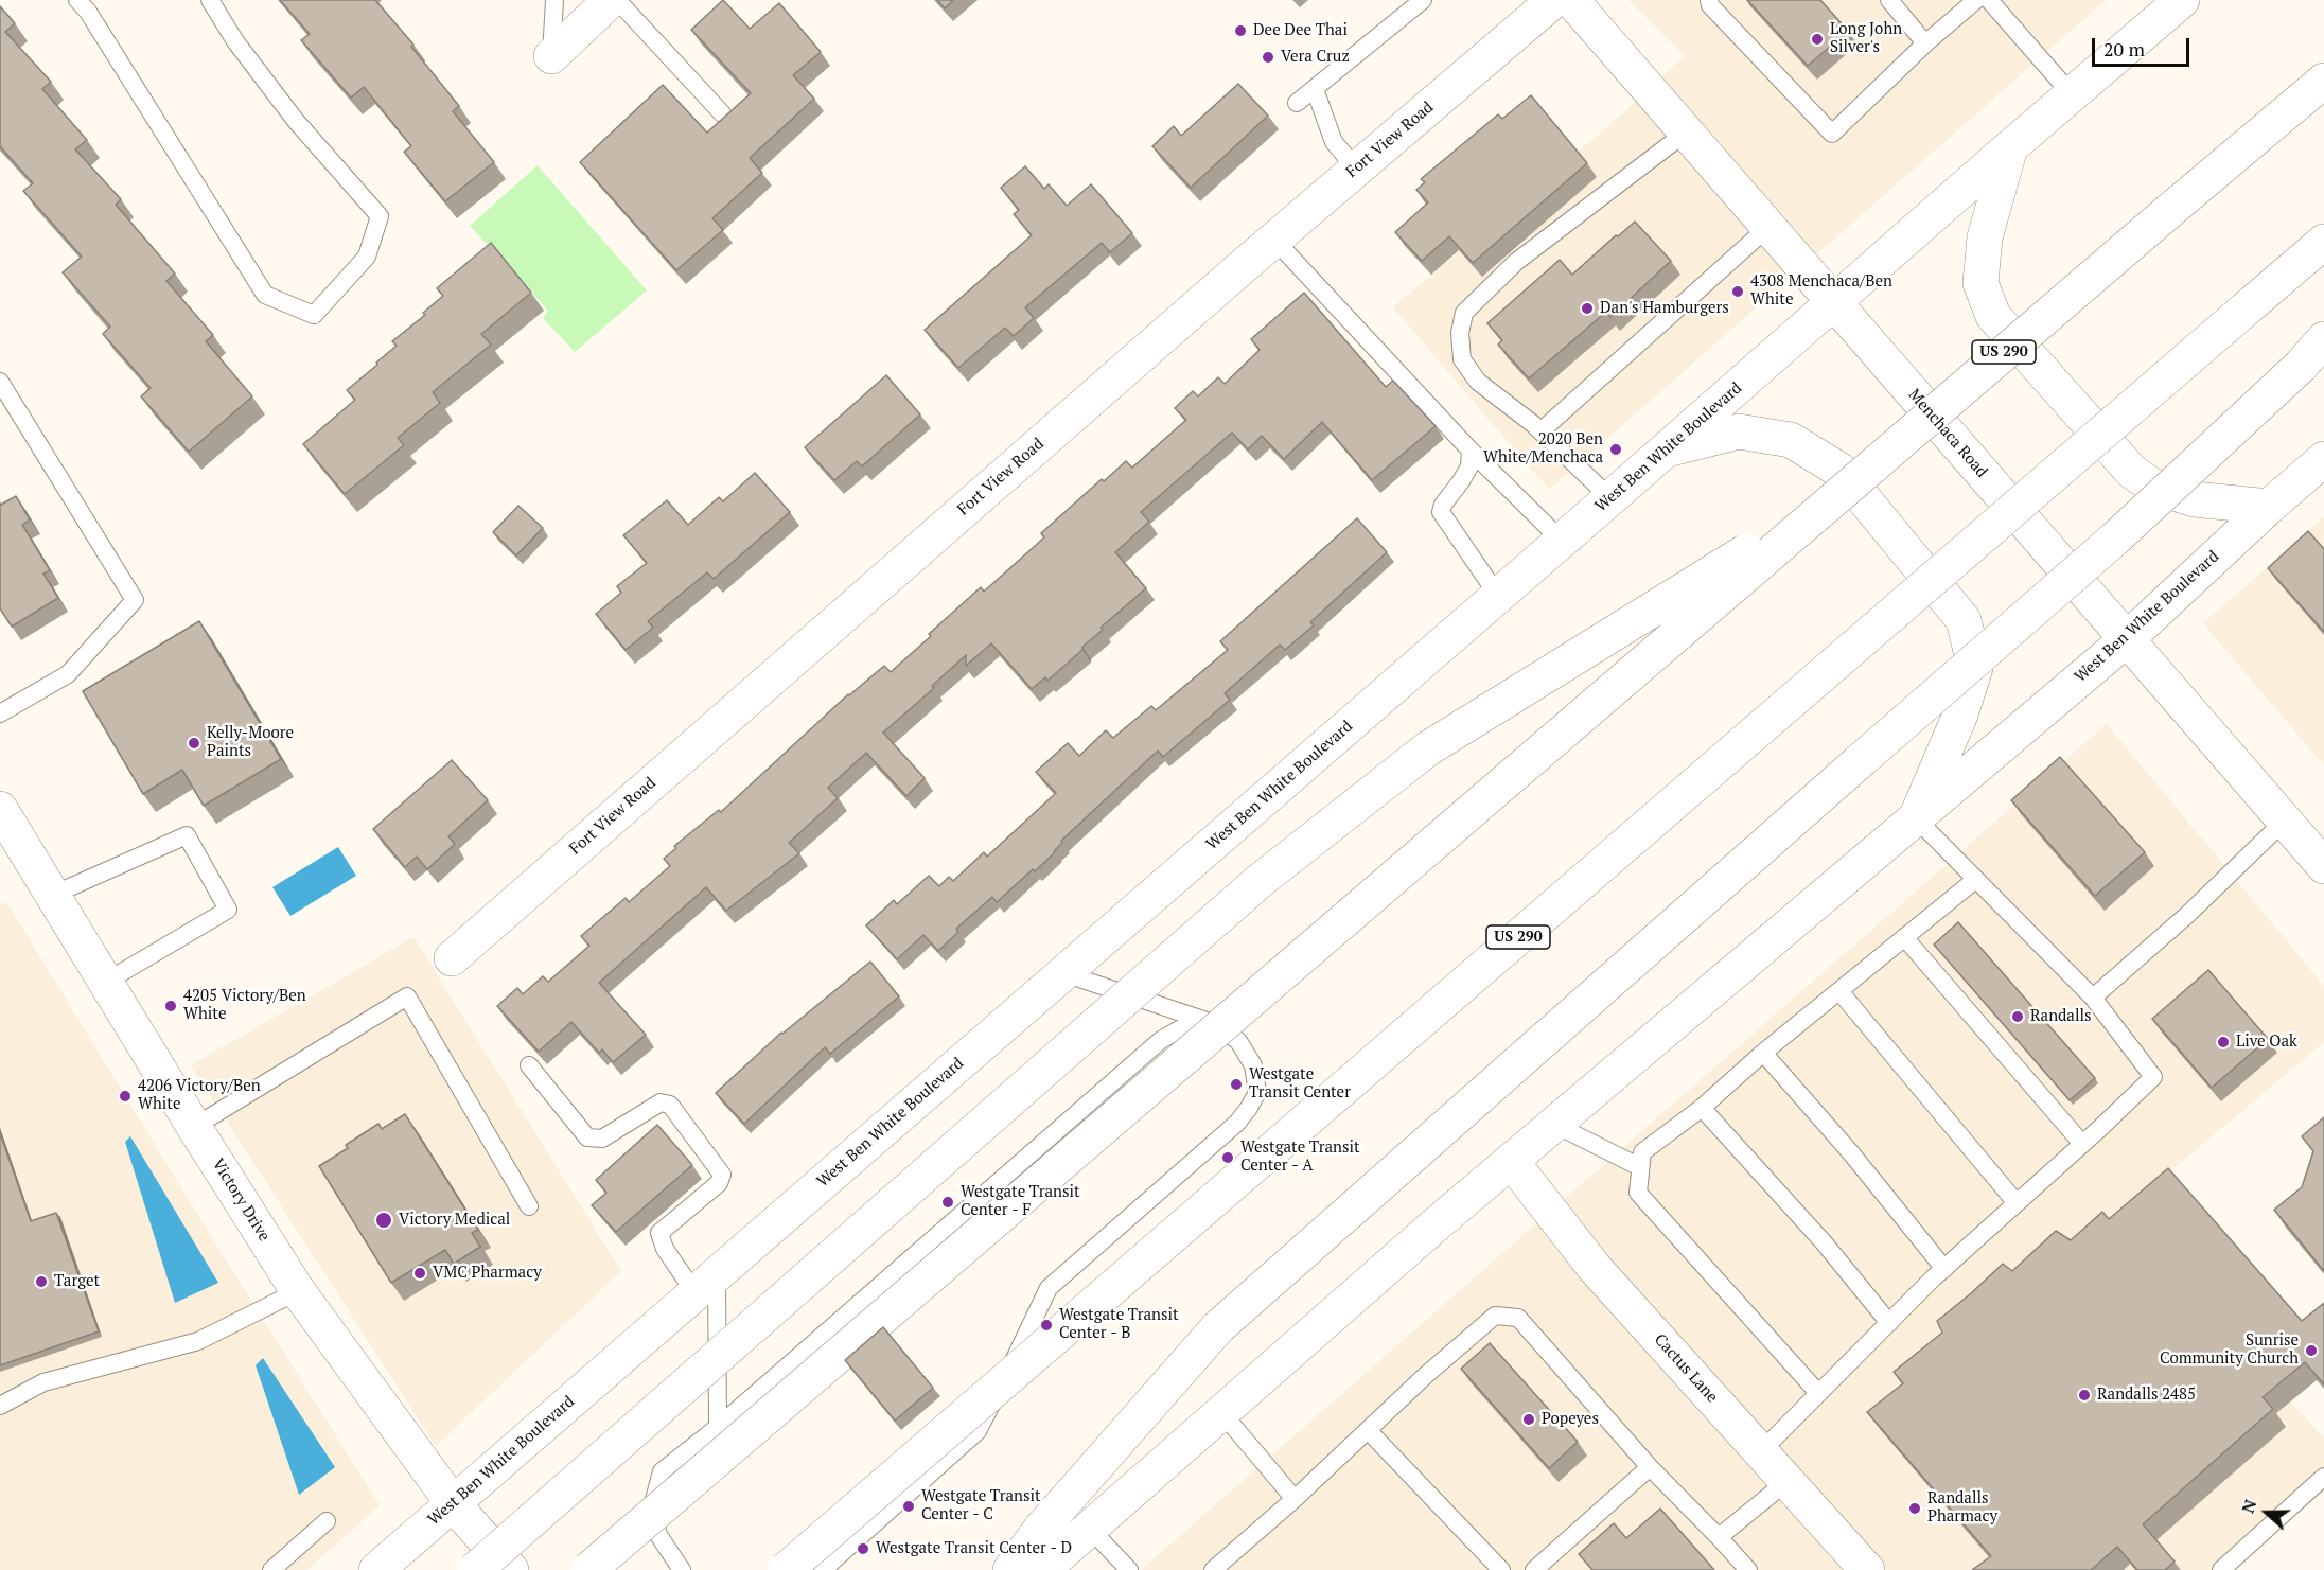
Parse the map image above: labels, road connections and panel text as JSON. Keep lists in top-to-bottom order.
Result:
{
  "streets": {
    "main road": [
      "Fort View Road",
      "US 290",
      "Menchaca Road",
      "West Ben White Boulevard",
      "Victory Drive",
      "Cactus Lane"
    ]
  },
  "crossings": [
    ["Menchaca Road", "West Ben White Boulevard"],
    ["West Ben White Boulevard", "Victory Drive"],
    ["West Ben White Boulevard", "Cactus Lane"]
  ],
  "places": [
    "Dee Dee Thai",
    "Long John Silver's",
    "Vera Cruz",
    "4308 Menchaca/Ben White",
    "Dan's Hamburgers",
    "2020 Ben White/Menchaca",
    "Kelly-Moore Paints",
    "4205 Victory/Ben White",
    "Randalls",
    "Live Oak",
    "Westgate Transit Center",
    "4206 Victory/Ben White",
    "Westgate Transit Center - A",
    "Westgate Transit Center - F",
    "Victory Medical",
    "VMC Pharmacy",
    "Target",
    "Westgate Transit Center - B",
    "Sunrise Community Church",
    "Randalls 2485",
    "Popeyes",
    "Westgate Transit Center - C",
    "Randalls Pharmacy",
    "Westgate Transit Center - D"
  ],
  "scale_bar": "20 m",
  "north": "left"
}
